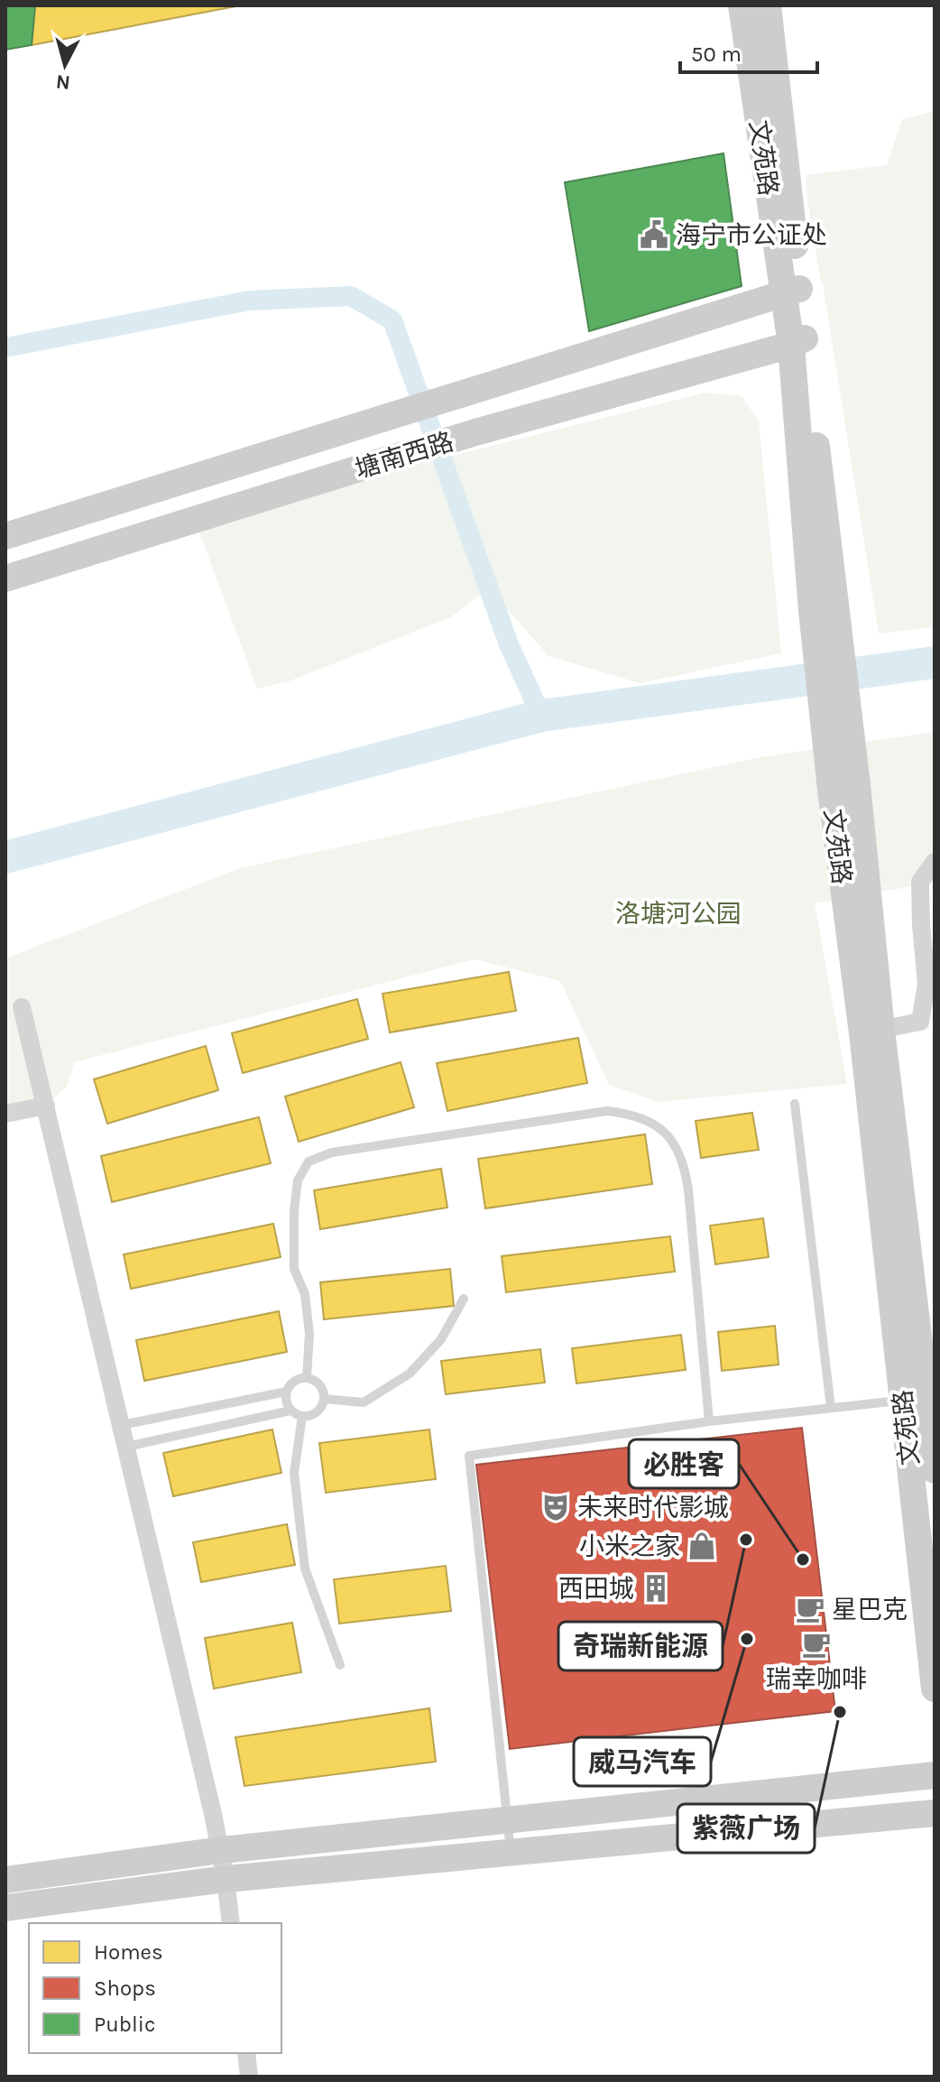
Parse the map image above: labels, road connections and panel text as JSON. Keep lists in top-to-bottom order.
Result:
{
  "streets": {
    "main road": ["文苑路", "塘南西路"]
  },
  "crossings": [
    ["文苑路", "塘南西路"]
  ],
  "parks": ["洛塘河公园"],
  "places": {
    "public building": ["海宁市公证处"],
    "theatre": ["未来时代影城"],
    "other": [
      "奇瑞新能源",
      "必胜客",
      "威马汽车",
      "紫薇广场"
    ],
    "shop": ["小米之家"],
    "building": ["西田城"],
    "cafe": ["星巴克", "瑞幸咖啡"]
  },
  "legend": ["Homes", "Shops", "Public"],
  "scale_bar": "50 m",
  "north": "bottom"
}
